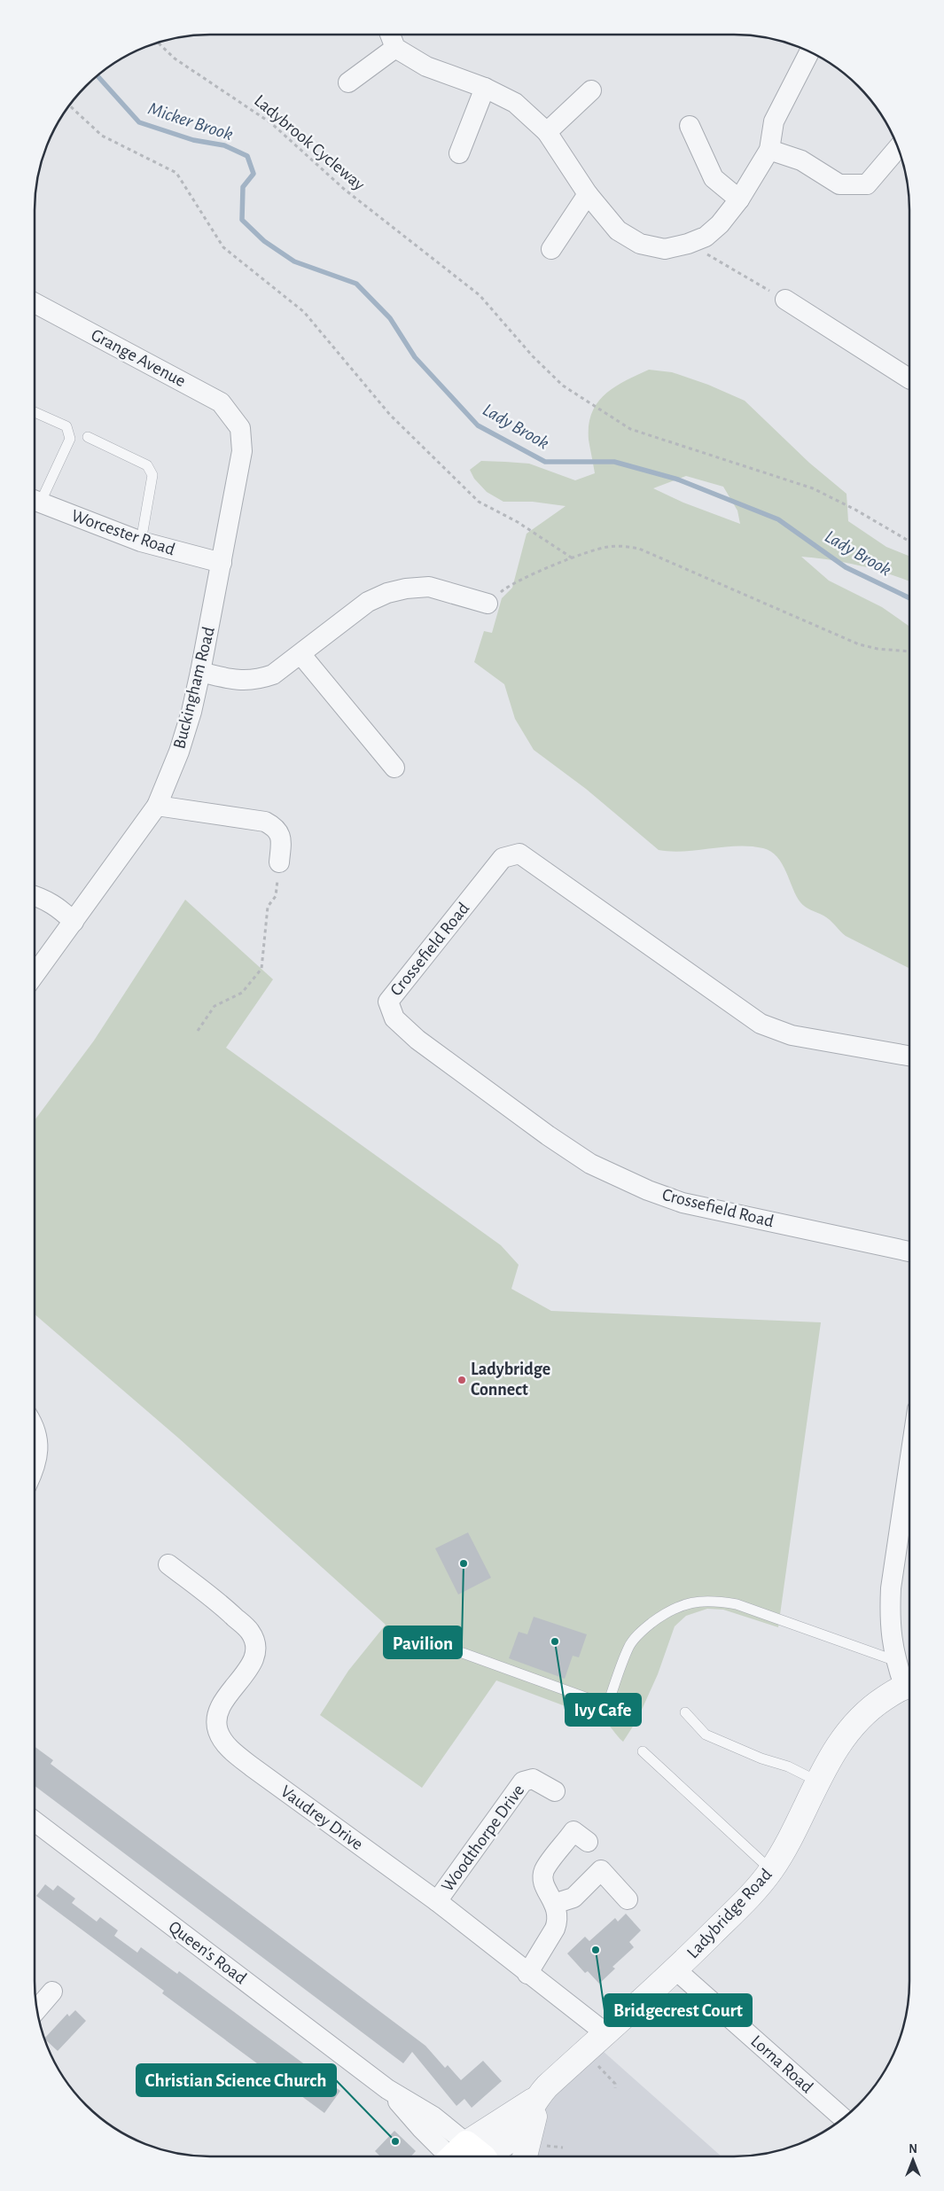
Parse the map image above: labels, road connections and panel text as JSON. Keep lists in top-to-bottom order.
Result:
{
  "streets": {
    "street": [
      "Grange Avenue",
      "Worcester Road",
      "Buckingham Road",
      "Crossefield Road",
      "Vaudrey Drive",
      "Woodthorpe Drive",
      "Ladybridge Road",
      "Queen's Road",
      "Lorna Road"
    ],
    "path": ["Ladybrook Cycleway"]
  },
  "crossings": [
    ["Grange Avenue", "Buckingham Road"],
    ["Worcester Road", "Buckingham Road"],
    ["Vaudrey Drive", "Woodthorpe Drive"],
    ["Vaudrey Drive", "Ladybridge Road"],
    ["Ladybridge Road", "Lorna Road"]
  ],
  "water": ["Micker Brook", "Lady Brook"],
  "places": [
    "Ladybridge Connect",
    "Pavilion",
    "Ivy Cafe",
    "Bridgecrest Court",
    "Christian Science Church"
  ],
  "north": "top"
}
